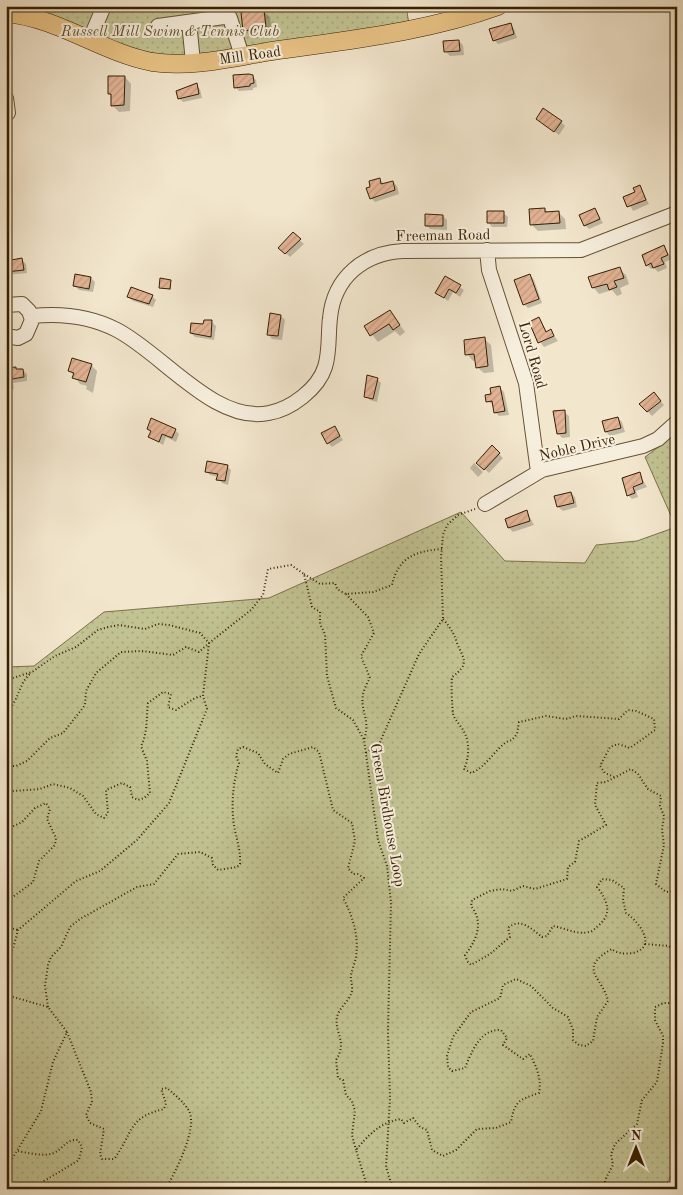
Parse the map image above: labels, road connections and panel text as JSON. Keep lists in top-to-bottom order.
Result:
{
  "streets": {
    "main road": ["Mill Road"],
    "street": ["Freeman Road", "Lord Road", "Noble Drive"],
    "path": ["Green Birdhouse Loop"]
  },
  "crossings": [
    ["Freeman Road", "Lord Road"],
    ["Lord Road", "Noble Drive"]
  ],
  "parks": ["Russell Mill Swim & Tennis Club"],
  "north": "top"
}
